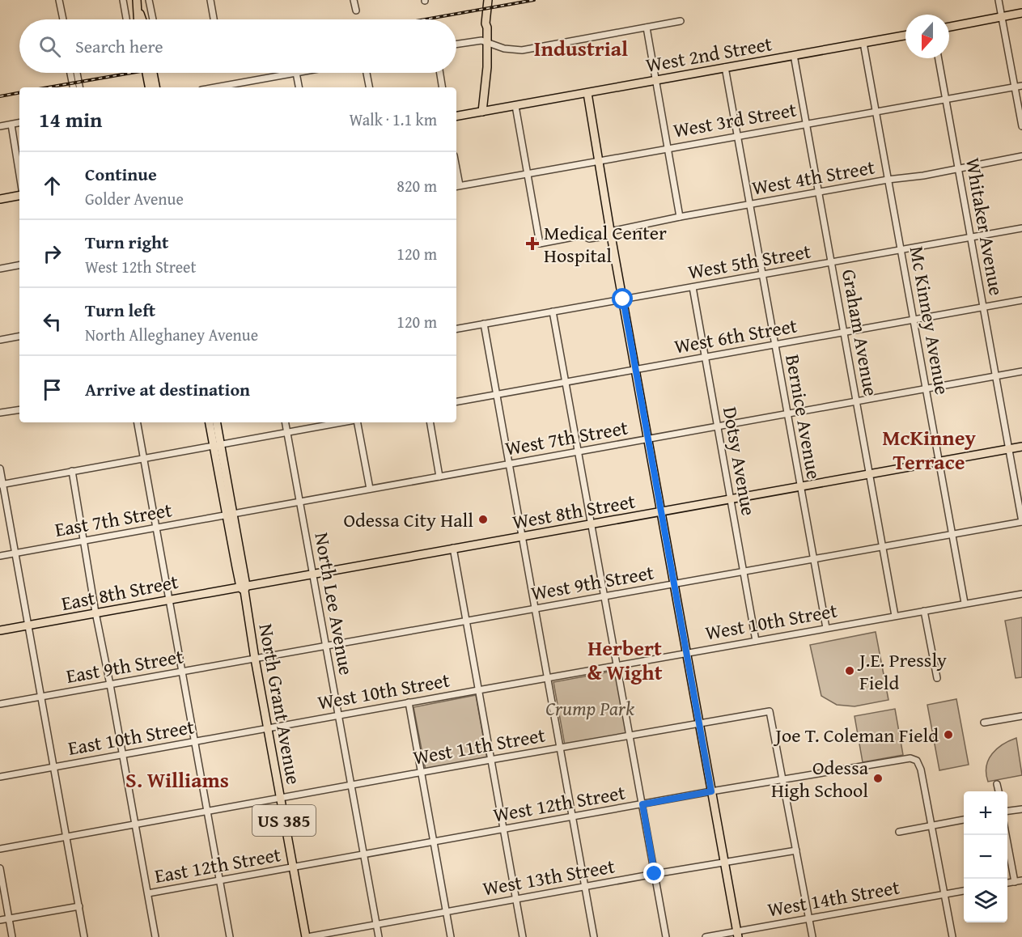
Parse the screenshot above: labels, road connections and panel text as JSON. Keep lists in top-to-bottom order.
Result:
{
  "streets": {
    "main road": [
      "West 2nd Street",
      "West 8th Street",
      "East 8th Street",
      "North Grant Avenue",
      "US 385"
    ],
    "street": [
      "West 3rd Street",
      "West 4th Street",
      "Whitaker Avenue",
      "West 5th Street",
      "Mc Kinney Avenue",
      "Graham Avenue",
      "West 6th Street",
      "Bernice Avenue",
      "West 7th Street",
      "Dotsy Avenue",
      "East 7th Street",
      "West 9th Street",
      "North Lee Avenue",
      "West 10th Street",
      "East 9th Street",
      "East 10th Street",
      "West 11th Street",
      "West 12th Street",
      "East 12th Street",
      "West 13th Street",
      "West 14th Street"
    ]
  },
  "crossings": [
    ["West 2nd Street", "Mc Kinney Avenue"],
    ["West 2nd Street", "Graham Avenue"],
    ["West 2nd Street", "Bernice Avenue"],
    ["West 3rd Street", "West 4th Street"],
    ["West 3rd Street", "Whitaker Avenue"],
    ["West 3rd Street", "Mc Kinney Avenue"],
    ["West 3rd Street", "Graham Avenue"],
    ["West 3rd Street", "Bernice Avenue"],
    ["West 4th Street", "Whitaker Avenue"],
    ["West 4th Street", "Mc Kinney Avenue"],
    ["West 4th Street", "Graham Avenue"],
    ["West 4th Street", "Bernice Avenue"],
    ["Whitaker Avenue", "West 5th Street"],
    ["Whitaker Avenue", "West 6th Street"],
    ["Whitaker Avenue", "West 7th Street"],
    ["Whitaker Avenue", "West 8th Street"],
    ["Whitaker Avenue", "West 9th Street"],
    ["West 5th Street", "Mc Kinney Avenue"],
    ["West 5th Street", "Graham Avenue"],
    ["West 5th Street", "Bernice Avenue"],
    ["West 5th Street", "Dotsy Avenue"],
    ["Mc Kinney Avenue", "West 6th Street"],
    ["Mc Kinney Avenue", "West 7th Street"],
    ["Mc Kinney Avenue", "West 8th Street"],
    ["Mc Kinney Avenue", "West 9th Street"],
    ["Mc Kinney Avenue", "West 10th Street"],
    ["Graham Avenue", "West 6th Street"],
    ["Graham Avenue", "West 7th Street"],
    ["Graham Avenue", "West 8th Street"],
    ["Graham Avenue", "West 9th Street"],
    ["Graham Avenue", "West 10th Street"],
    ["West 6th Street", "Bernice Avenue"],
    ["West 6th Street", "Dotsy Avenue"],
    ["Bernice Avenue", "West 7th Street"],
    ["Bernice Avenue", "West 8th Street"],
    ["Bernice Avenue", "West 9th Street"],
    ["Bernice Avenue", "West 10th Street"],
    ["West 7th Street", "Dotsy Avenue"],
    ["West 7th Street", "East 7th Street"],
    ["West 7th Street", "North Lee Avenue"],
    ["West 7th Street", "North Grant Avenue"],
    ["Dotsy Avenue", "West 8th Street"],
    ["Dotsy Avenue", "West 9th Street"],
    ["Dotsy Avenue", "West 10th Street"],
    ["West 8th Street", "East 8th Street"],
    ["West 8th Street", "North Lee Avenue"],
    ["West 8th Street", "North Grant Avenue"],
    ["East 7th Street", "North Grant Avenue"],
    ["West 9th Street", "North Lee Avenue"],
    ["West 9th Street", "East 9th Street"],
    ["West 9th Street", "North Grant Avenue"],
    ["East 8th Street", "North Grant Avenue"],
    ["North Lee Avenue", "West 10th Street"],
    ["North Lee Avenue", "West 11th Street"],
    ["North Lee Avenue", "West 12th Street"],
    ["North Lee Avenue", "West 13th Street"],
    ["West 10th Street", "North Grant Avenue"],
    ["West 10th Street", "East 10th Street"],
    ["East 9th Street", "North Grant Avenue"],
    ["North Grant Avenue", "East 10th Street"],
    ["North Grant Avenue", "West 11th Street"],
    ["North Grant Avenue", "West 12th Street"],
    ["North Grant Avenue", "East 12th Street"],
    ["North Grant Avenue", "West 13th Street"],
    ["West 11th Street", "West 12th Street"],
    ["West 12th Street", "East 12th Street"]
  ],
  "districts": [
    "Industrial",
    "McKinney Terrace",
    "Herbert & Wight",
    "S. Williams"
  ],
  "parks": ["Crump Park"],
  "places": {
    "health": ["Medical Center Hospital"],
    "other": [
      "Odessa City Hall",
      "J.E. Pressly Field",
      "Joe T. Coleman Field",
      "Odessa High School"
    ]
  },
  "north": "bottom",
  "page": {
    "search": "Search here",
    "heading": ["14 min", "Walk · 1.1 km"],
    "list": [
      ["Continue", "Golder Avenue", "820 m"],
      ["Turn right", "West 12th Street", "120 m"],
      ["Turn left", "North Alleghaney Avenue", "120 m"],
      "Arrive at destination"
    ],
    "map_buttons": ["+", "−"]
  }
}
